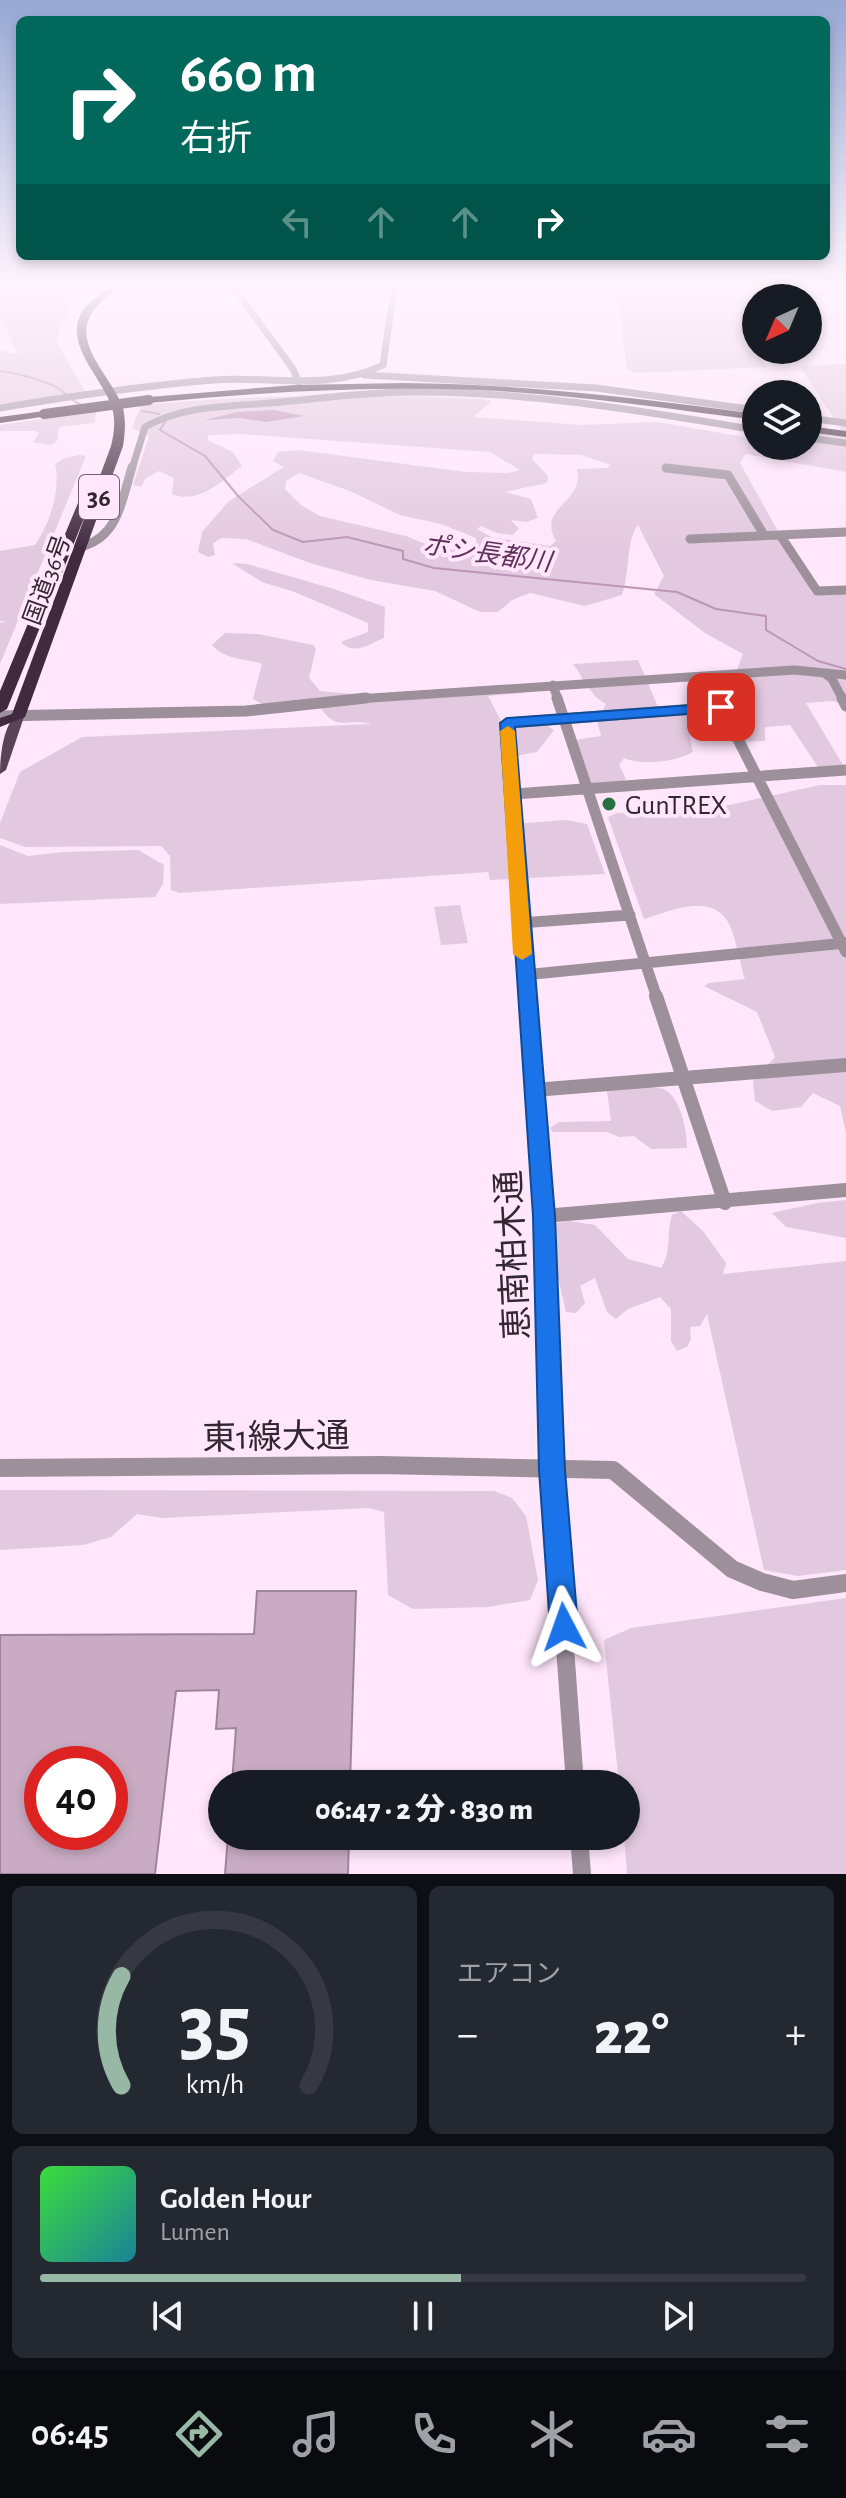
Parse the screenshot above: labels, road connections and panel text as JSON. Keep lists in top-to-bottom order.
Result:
{
  "streets": {
    "highway": ["36", "国道36号"],
    "street": ["恵南柏木通", "東1線大通"]
  },
  "crossings": [
    ["恵南柏木通", "東1線大通"]
  ],
  "water": ["ポシ長都川"],
  "places": ["GunTREX"],
  "north": "bottom left",
  "page": {
    "turn": ["660 m", "右折"],
    "limit": "40",
    "trip": "06:47 · 2 分 · 830 m",
    "tile": "エアコン",
    "heat": ["−", "22°", "+"],
    "song": ["Golden Hour", "Lumen"],
    "tabs": "06:45",
    "gauge": ["35", "km/h"]
  }
}
